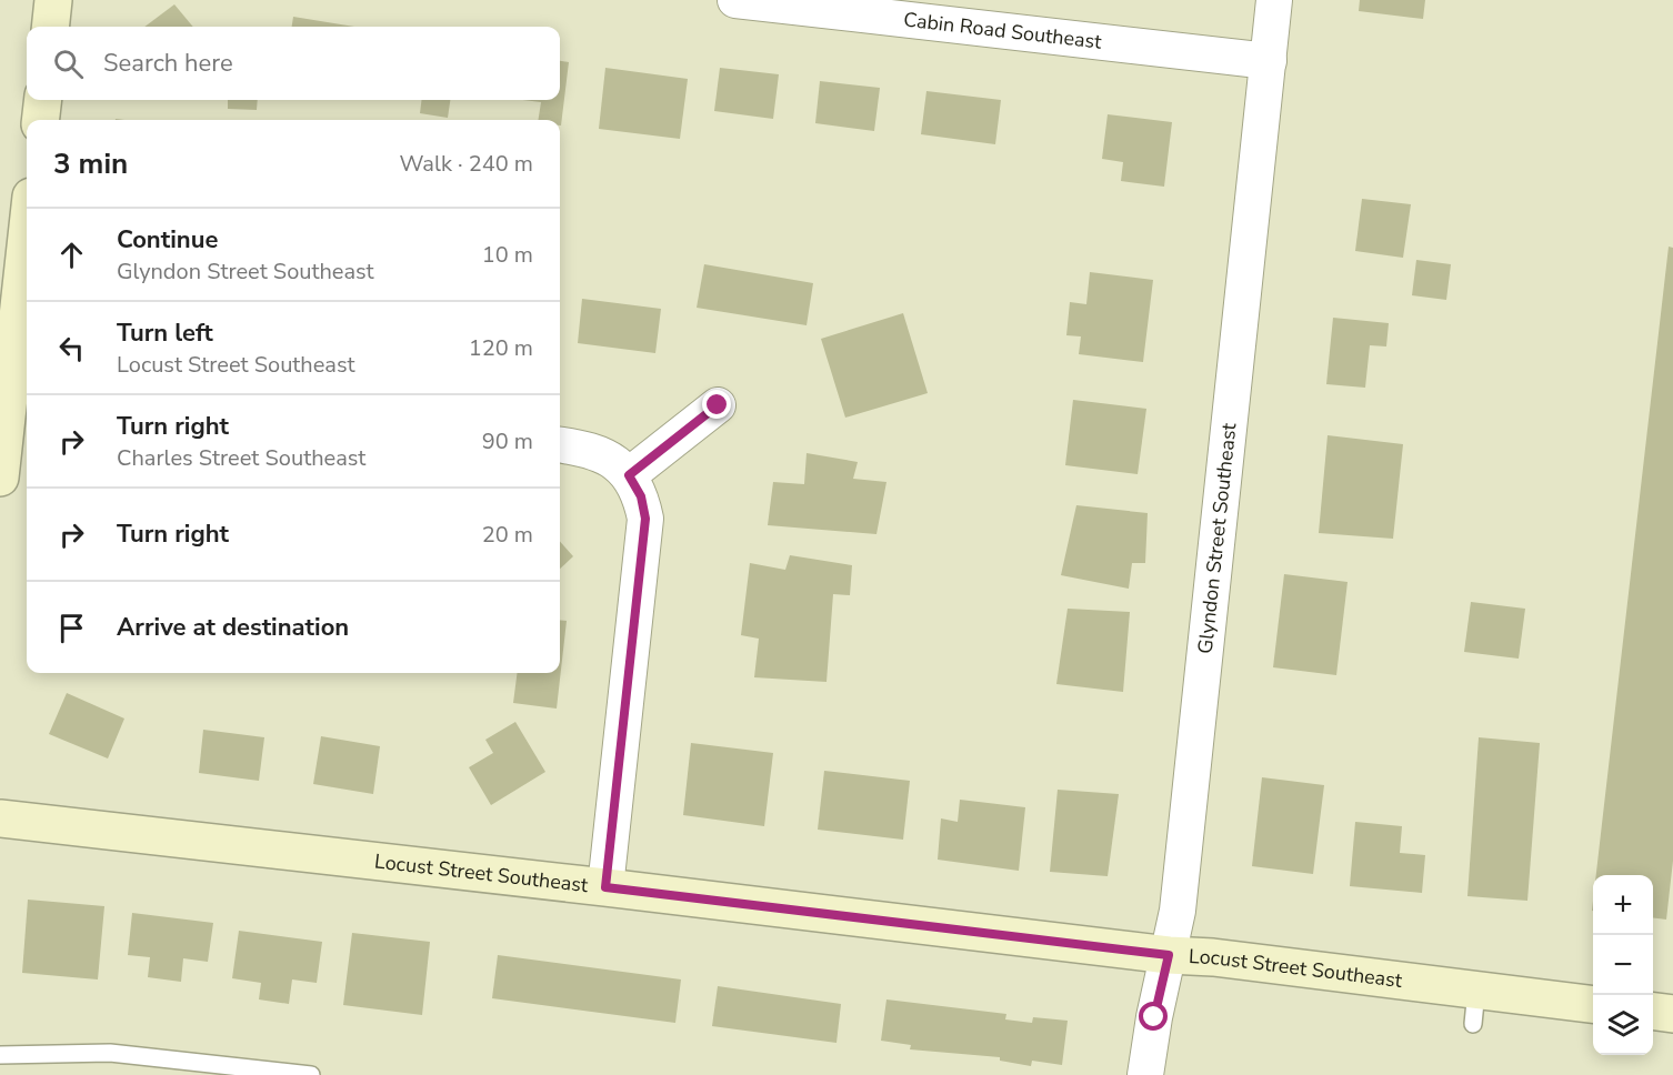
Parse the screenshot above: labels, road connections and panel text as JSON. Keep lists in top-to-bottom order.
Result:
{
  "streets": {
    "street": ["Cabin Road Southeast", "Glyndon Street Southeast", "Locust Street Southeast"]
  },
  "crossings": [
    ["Cabin Road Southeast", "Glyndon Street Southeast"],
    ["Glyndon Street Southeast", "Locust Street Southeast"]
  ],
  "page": {
    "search": "Search here",
    "heading": ["3 min", "Walk · 240 m"],
    "list": [
      ["Continue", "Glyndon Street Southeast", "10 m"],
      ["Turn left", "Locust Street Southeast", "120 m"],
      ["Turn right", "Charles Street Southeast", "90 m"],
      ["Turn right", "20 m"],
      "Arrive at destination"
    ],
    "map_buttons": ["+", "−"]
  }
}
